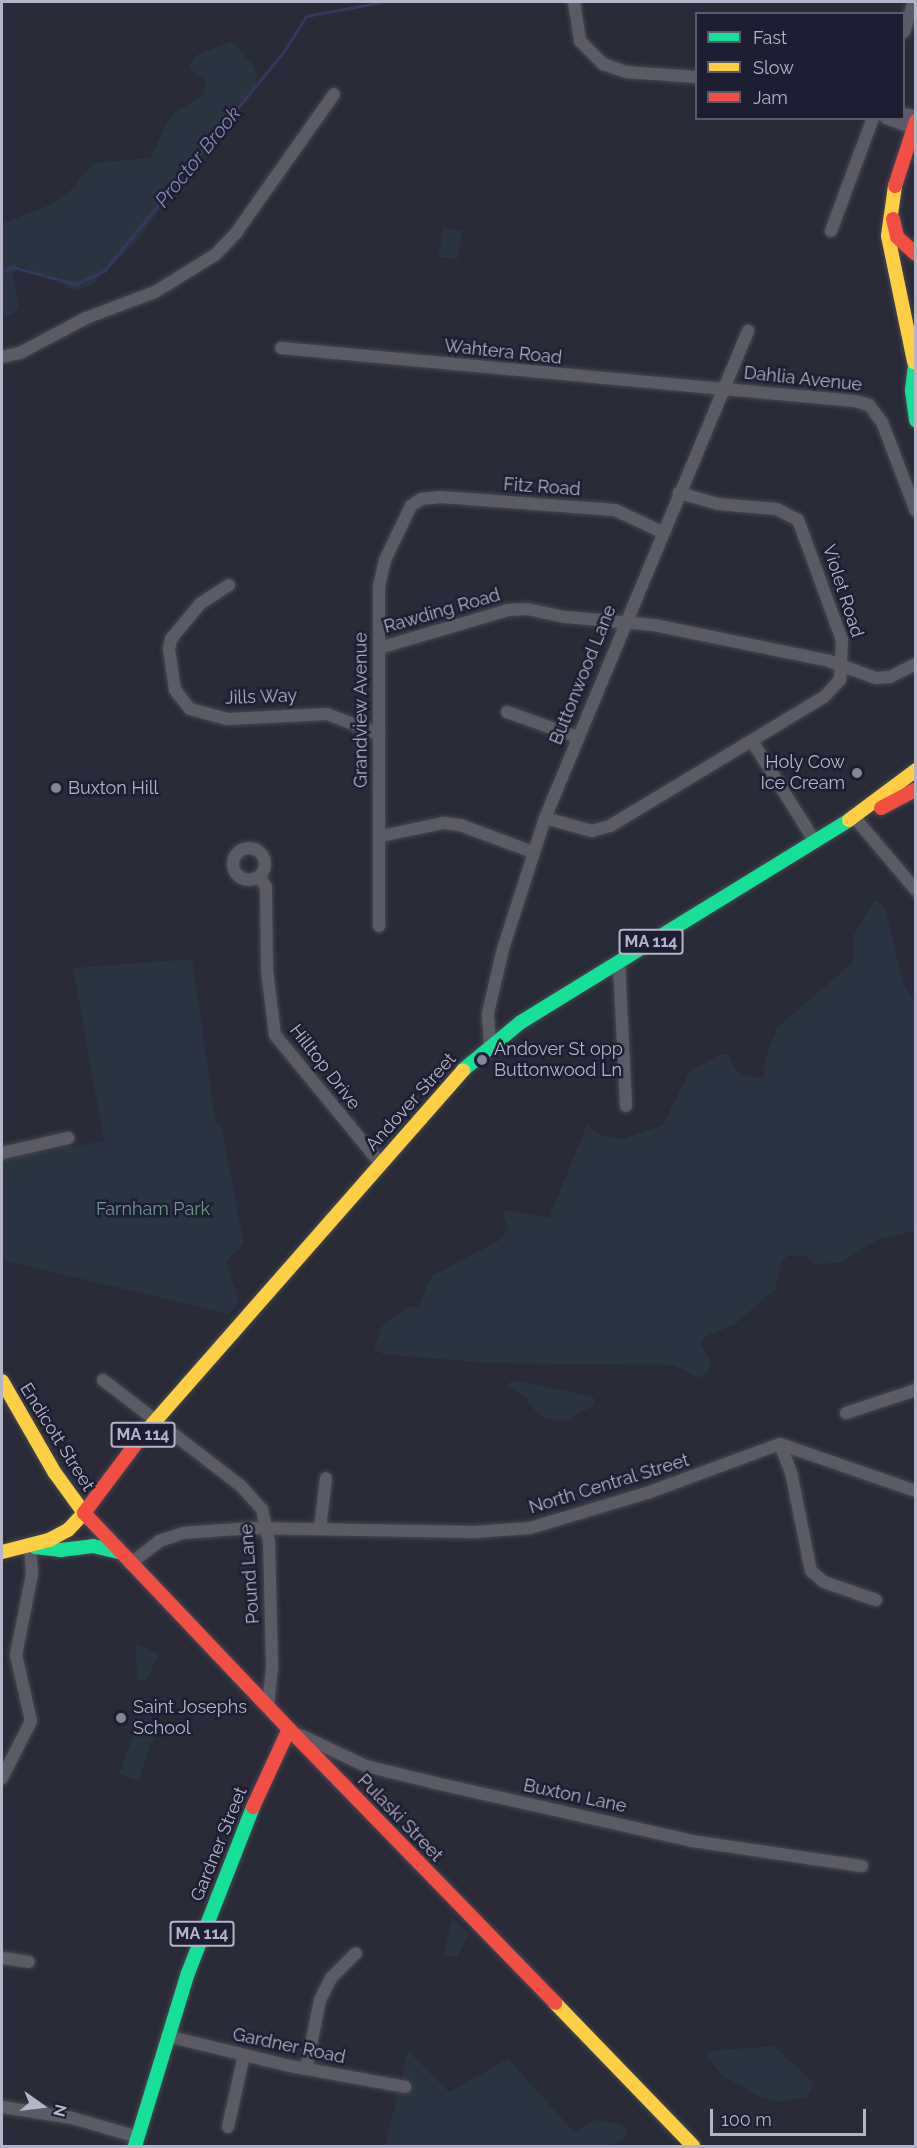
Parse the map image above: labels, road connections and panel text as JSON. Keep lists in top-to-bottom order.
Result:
{
  "streets": {
    "main road": [
      "MA 114",
      "Andover Street",
      "Endicott Street",
      "Pulaski Street",
      "Gardner Street"
    ],
    "street": [
      "Wahtera Road",
      "Dahlia Avenue",
      "Fitz Road",
      "Violet Road",
      "Rawding Road",
      "Buttonwood Lane",
      "Jills Way",
      "Grandview Avenue",
      "Hilltop Drive",
      "North Central Street",
      "Pound Lane",
      "Buxton Lane",
      "Gardner Road"
    ]
  },
  "crossings": [
    ["Wahtera Road", "Dahlia Avenue"],
    ["Wahtera Road", "Buttonwood Lane"],
    ["Dahlia Avenue", "Buttonwood Lane"],
    ["Fitz Road", "Buttonwood Lane"],
    ["Fitz Road", "Grandview Avenue"],
    ["Violet Road", "Rawding Road"],
    ["Violet Road", "Buttonwood Lane"],
    ["Rawding Road", "Buttonwood Lane"],
    ["Rawding Road", "Grandview Avenue"],
    ["Buttonwood Lane", "Andover Street"],
    ["Jills Way", "Grandview Avenue"],
    ["Hilltop Drive", "Andover Street"],
    ["Andover Street", "Endicott Street"],
    ["Andover Street", "Pound Lane"],
    ["Andover Street", "Pulaski Street"],
    ["Endicott Street", "Pulaski Street"],
    ["North Central Street", "Pound Lane"],
    ["North Central Street", "Pulaski Street"],
    ["Pound Lane", "Pulaski Street"],
    ["Buxton Lane", "Pulaski Street"],
    ["Buxton Lane", "Gardner Street"],
    ["Pulaski Street", "Gardner Street"],
    ["Gardner Street", "Gardner Road"]
  ],
  "water": ["Proctor Brook"],
  "parks": ["Farnham Park"],
  "places": [
    "Holy Cow Ice Cream",
    "Buxton Hill",
    "Andover St opp Buttonwood Ln",
    "Saint Josephs School"
  ],
  "legend": ["Fast", "Slow", "Jam"],
  "scale_bar": "100 m",
  "north": "right"
}
